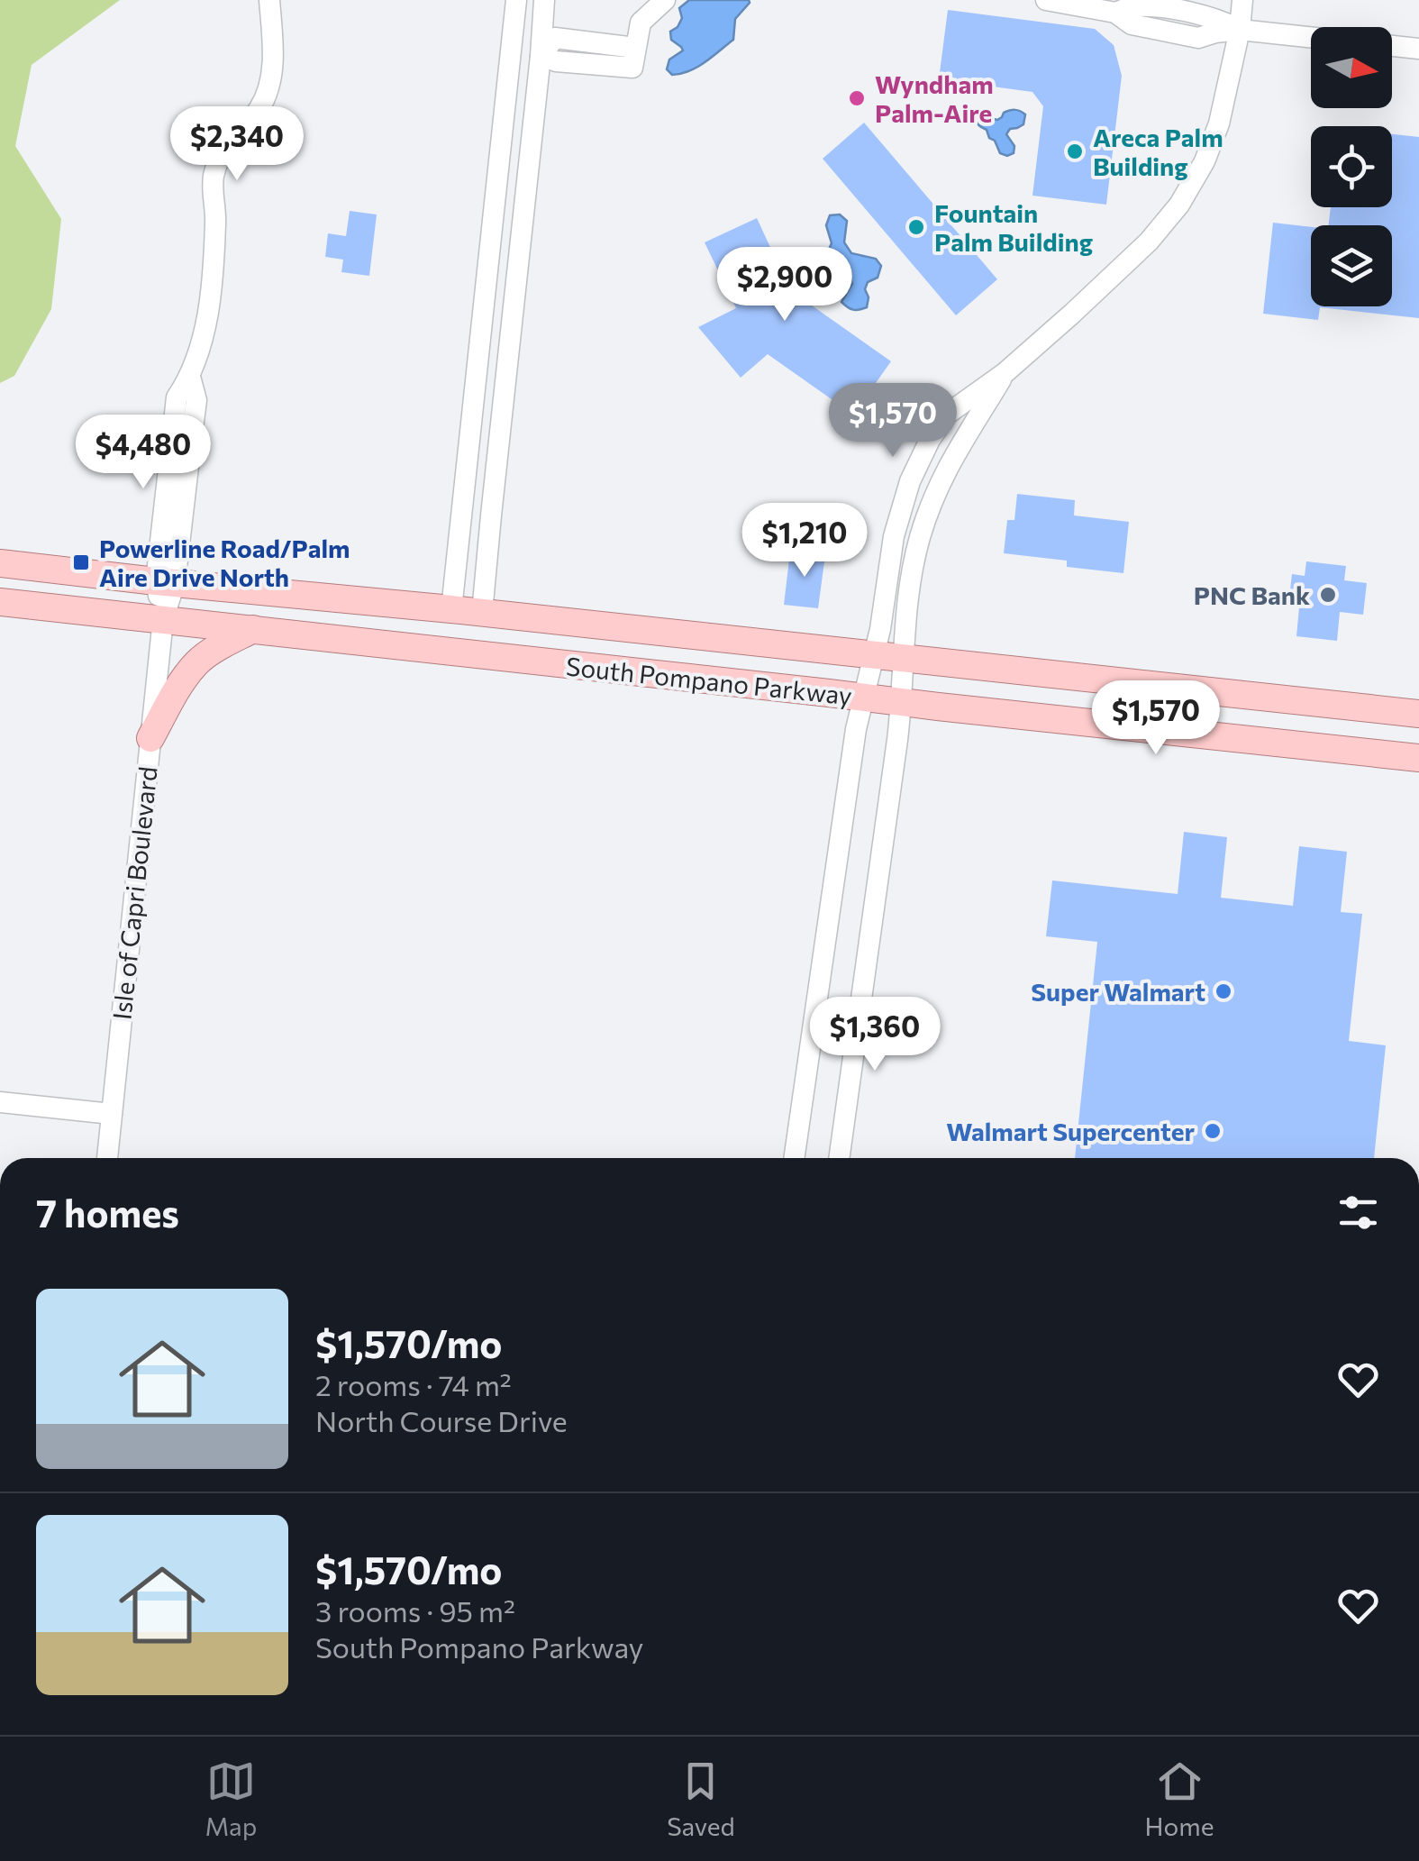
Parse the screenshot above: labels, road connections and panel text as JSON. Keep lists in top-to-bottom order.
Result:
{
  "streets": {
    "main road": ["South Pompano Parkway"],
    "street": ["Isle of Capri Boulevard"]
  },
  "crossings": [
    ["South Pompano Parkway", "Isle of Capri Boulevard"]
  ],
  "places": {
    "other": [
      "Wyndham Palm-Aire",
      "Areca Palm Building",
      "Fountain Palm Building",
      "PNC Bank",
      "Super Walmart",
      "Walmart Supercenter"
    ],
    "transit": ["Powerline Road/Palm Aire Drive North"]
  },
  "north": "right",
  "page": {
    "price": [
      "$2,340",
      "$2,900",
      "$1,570",
      "$4,480",
      "$1,210",
      "$1,570",
      "$1,360"
    ],
    "heading": "7 homes",
    "list": [
      {
        "name": "$1,570/mo",
        "note": "2 rooms · 74 m² · North Course Drive"
      },
      {
        "name": "$1,570/mo",
        "note": "3 rooms · 95 m² · South Pompano Parkway"
      }
    ],
    "tabs": ["Map", "Saved", "Home"]
  }
}
